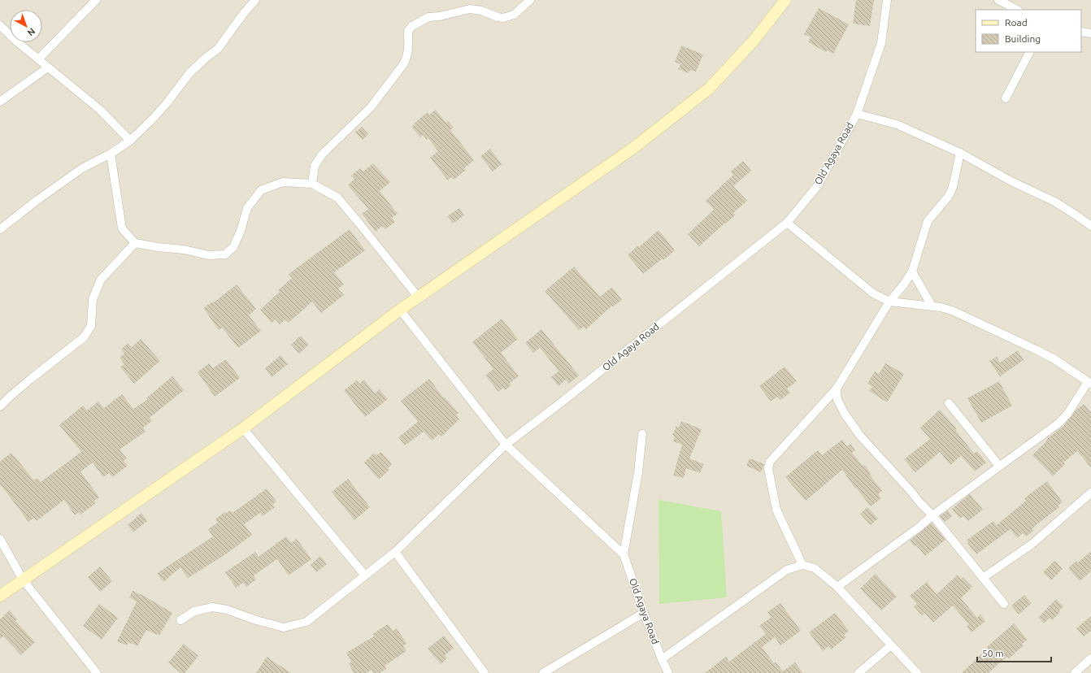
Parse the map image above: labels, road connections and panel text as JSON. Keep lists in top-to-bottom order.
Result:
{
  "streets": {
    "street": ["Old Agaya Road"]
  },
  "legend": ["Road", "Building"],
  "scale_bar": "50 m",
  "north": "bottom right"
}
